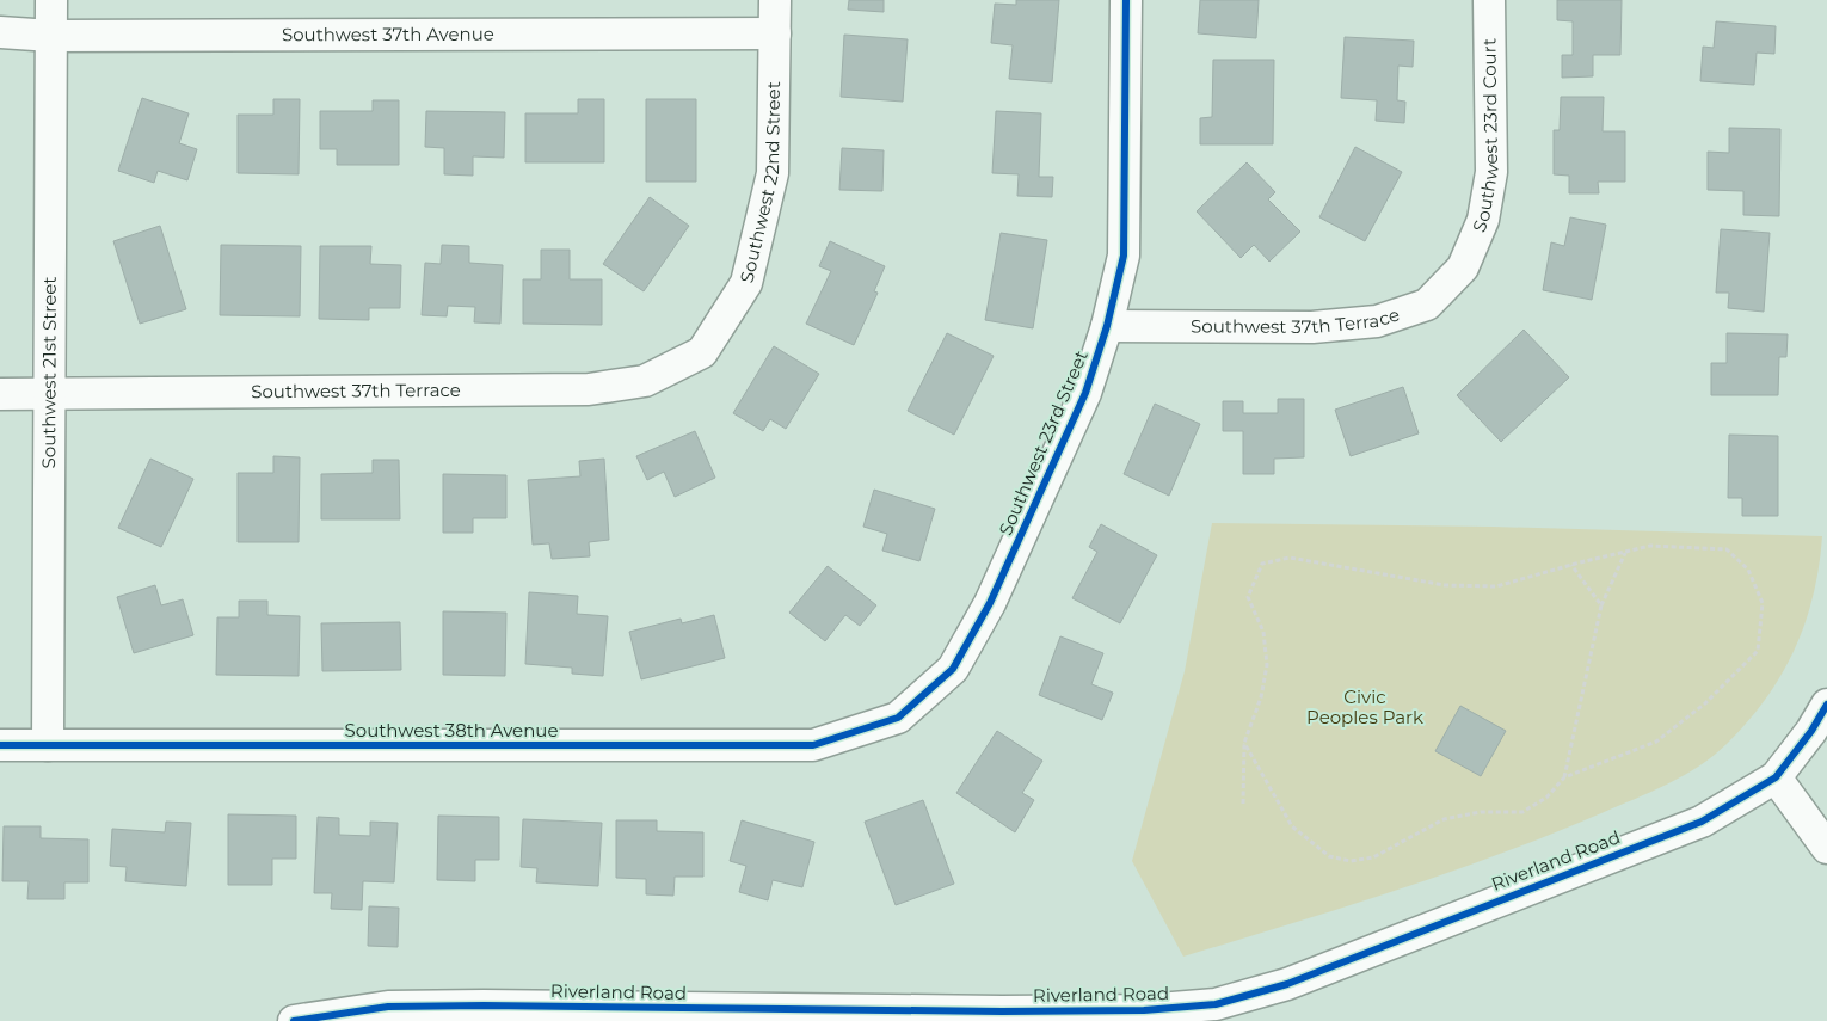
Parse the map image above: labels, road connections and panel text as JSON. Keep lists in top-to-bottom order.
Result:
{
  "streets": {
    "street": [
      "Southwest 37th Avenue",
      "Southwest 23rd Court",
      "Southwest 22nd Street",
      "Southwest 37th Terrace",
      "Southwest 21st Street",
      "Southwest 23rd Street",
      "Southwest 38th Avenue",
      "Riverland Road"
    ]
  },
  "crossings": [
    ["Southwest 37th Avenue", "Southwest 22nd Street"],
    ["Southwest 37th Avenue", "Southwest 21st Street"],
    ["Southwest 23rd Court", "Southwest 37th Terrace"],
    ["Southwest 22nd Street", "Southwest 37th Terrace"],
    ["Southwest 37th Terrace", "Southwest 21st Street"],
    ["Southwest 37th Terrace", "Southwest 23rd Street"],
    ["Southwest 21st Street", "Southwest 38th Avenue"],
    ["Southwest 23rd Street", "Southwest 38th Avenue"]
  ],
  "parks": ["Civic Peoples Park"]
}
